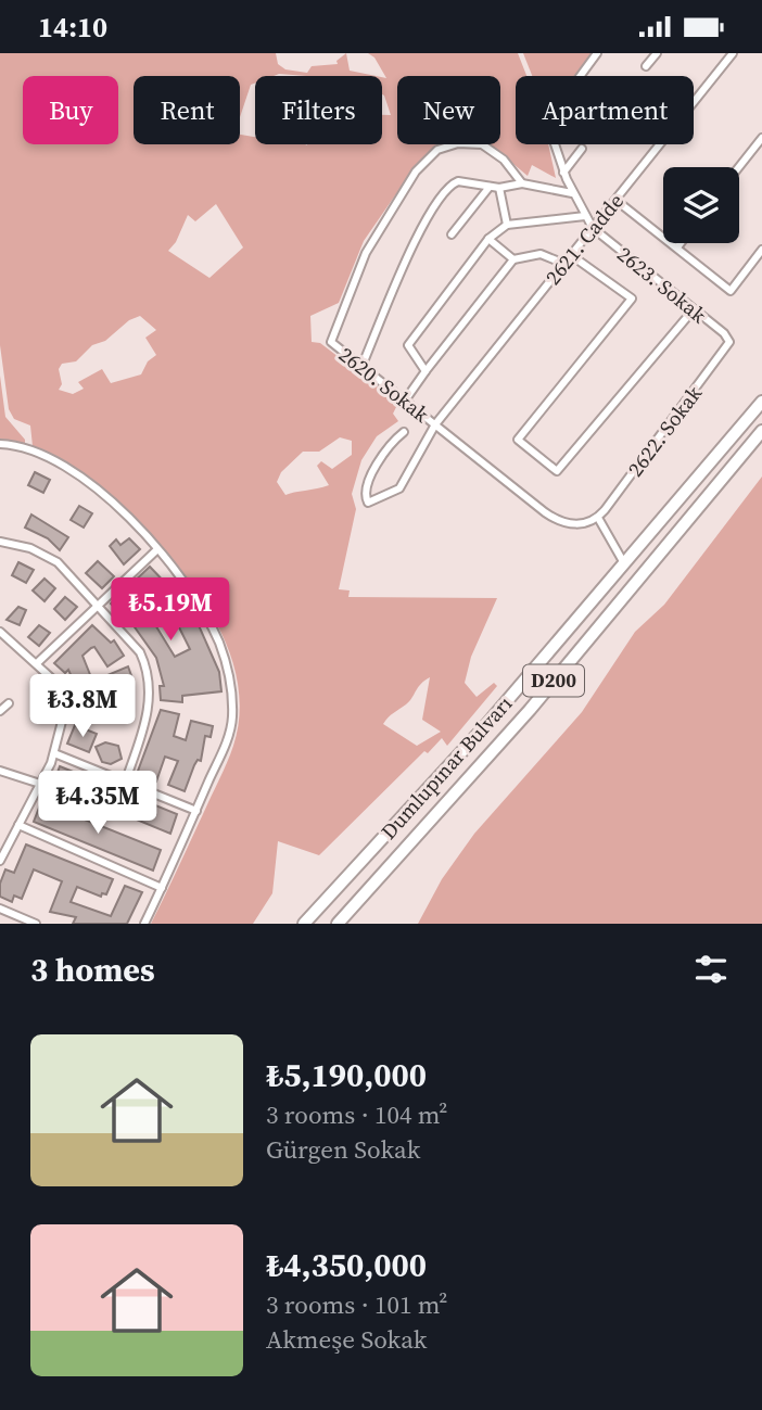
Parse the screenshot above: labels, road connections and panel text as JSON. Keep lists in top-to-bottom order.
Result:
{
  "streets": {
    "highway": ["D200", "Dumlupınar Bulvarı"],
    "street": [
      "2621. Cadde",
      "2623. Sokak",
      "2620. Sokak",
      "2622. Sokak"
    ]
  },
  "crossings": [
    ["2621. Cadde", "2623. Sokak"],
    ["2621. Cadde", "2620. Sokak"],
    ["2623. Sokak", "2622. Sokak"],
    ["2620. Sokak", "2622. Sokak"]
  ],
  "page": {
    "status": "14:10",
    "chip": [
      "Buy",
      "Rent",
      "Filters",
      "New",
      "Apartment"
    ],
    "price": ["₺5.19M", "₺3.8M", "₺4.35M"],
    "heading": "3 homes",
    "list": [
      {
        "name": "₺5,190,000",
        "note": "3 rooms · 104 m² · Gürgen Sokak"
      },
      {
        "name": "₺4,350,000",
        "note": "3 rooms · 101 m² · Akmeşe Sokak"
      }
    ]
  }
}
